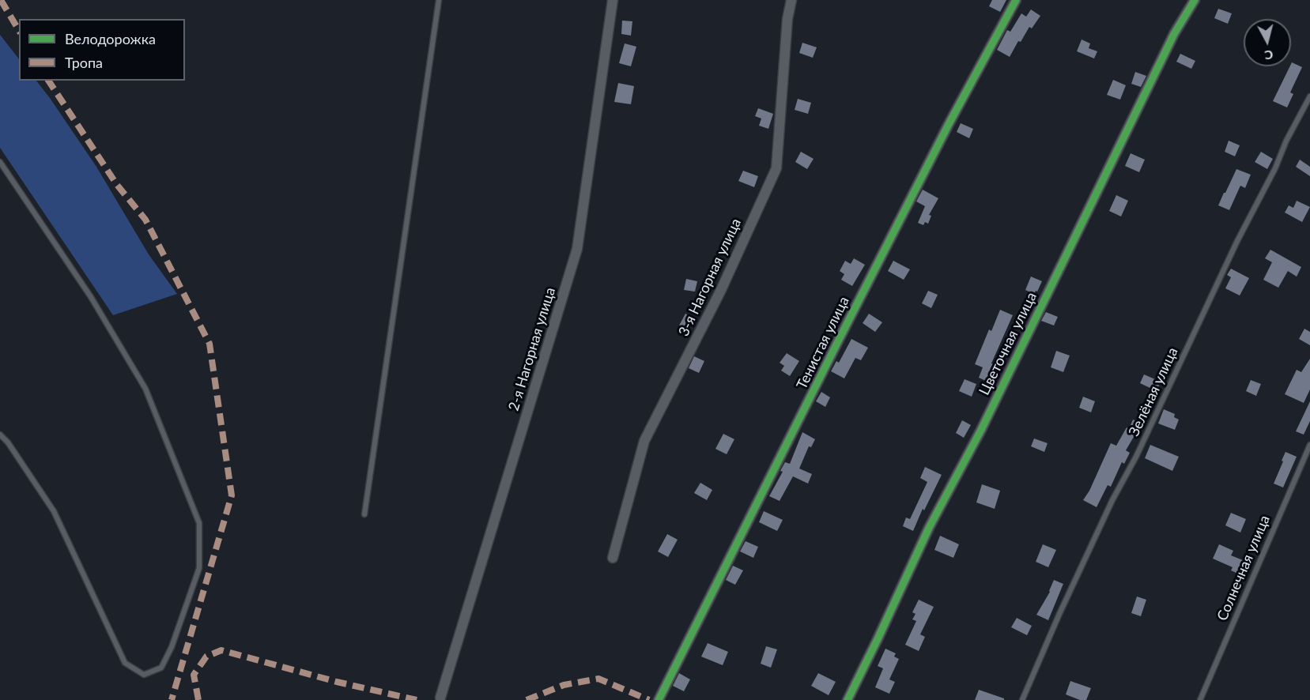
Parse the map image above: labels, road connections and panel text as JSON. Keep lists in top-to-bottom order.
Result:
{
  "streets": {
    "street": [
      "3-я Нагорная улица",
      "Тенистая улица",
      "Цветочная улица",
      "2-я Нагорная улица"
    ],
    "lane": ["Зелёная улица", "Солнечная улица"]
  },
  "legend": ["Велодорожка", "Тропа"],
  "north": "bottom"
}
